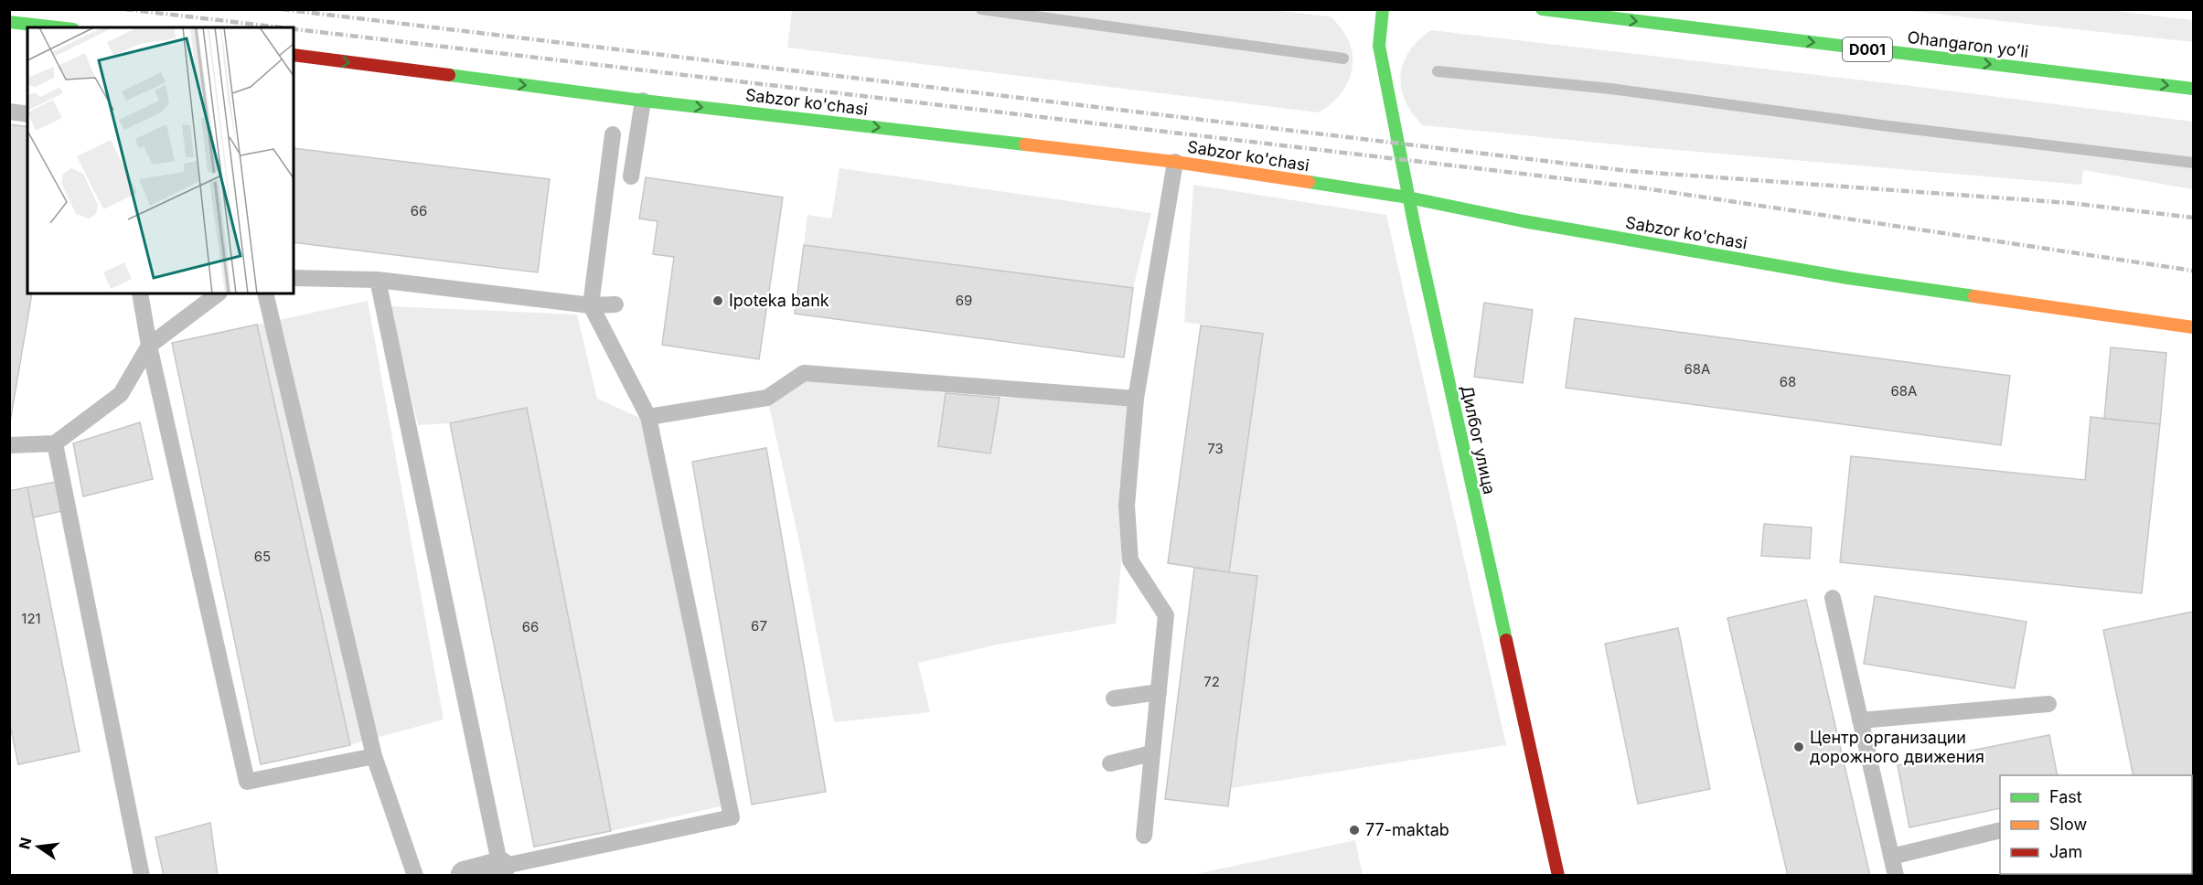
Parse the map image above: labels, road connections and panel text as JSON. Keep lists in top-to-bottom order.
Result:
{
  "streets": {
    "main road": [
      "Ohangaron yoʻli",
      "D001",
      "Sabzor ko'chasi",
      "Дилбог улица"
    ]
  },
  "crossings": [
    ["Sabzor ko'chasi", "Дилбог улица"]
  ],
  "one_way": ["Ohangaron yoʻli", "Sabzor ko'chasi"],
  "places": ["Ipoteka bank", "Центр организации дорожного движения", "77-maktab"],
  "house_numbers": [
    "66",
    "69",
    "68А",
    "68",
    "68А",
    "73",
    "65",
    "121",
    "67",
    "66",
    "72"
  ],
  "legend": ["Fast", "Slow", "Jam"],
  "north": "left"
}
